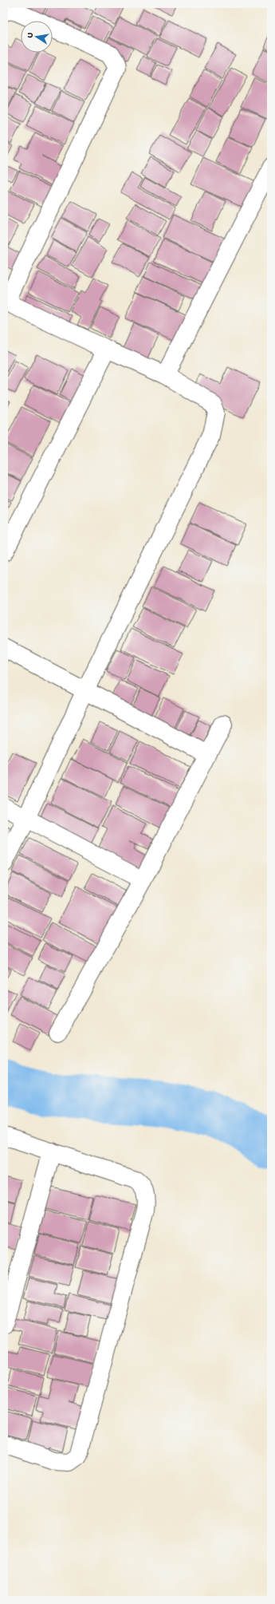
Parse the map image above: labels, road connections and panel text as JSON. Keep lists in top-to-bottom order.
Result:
{
  "north": "left"
}
